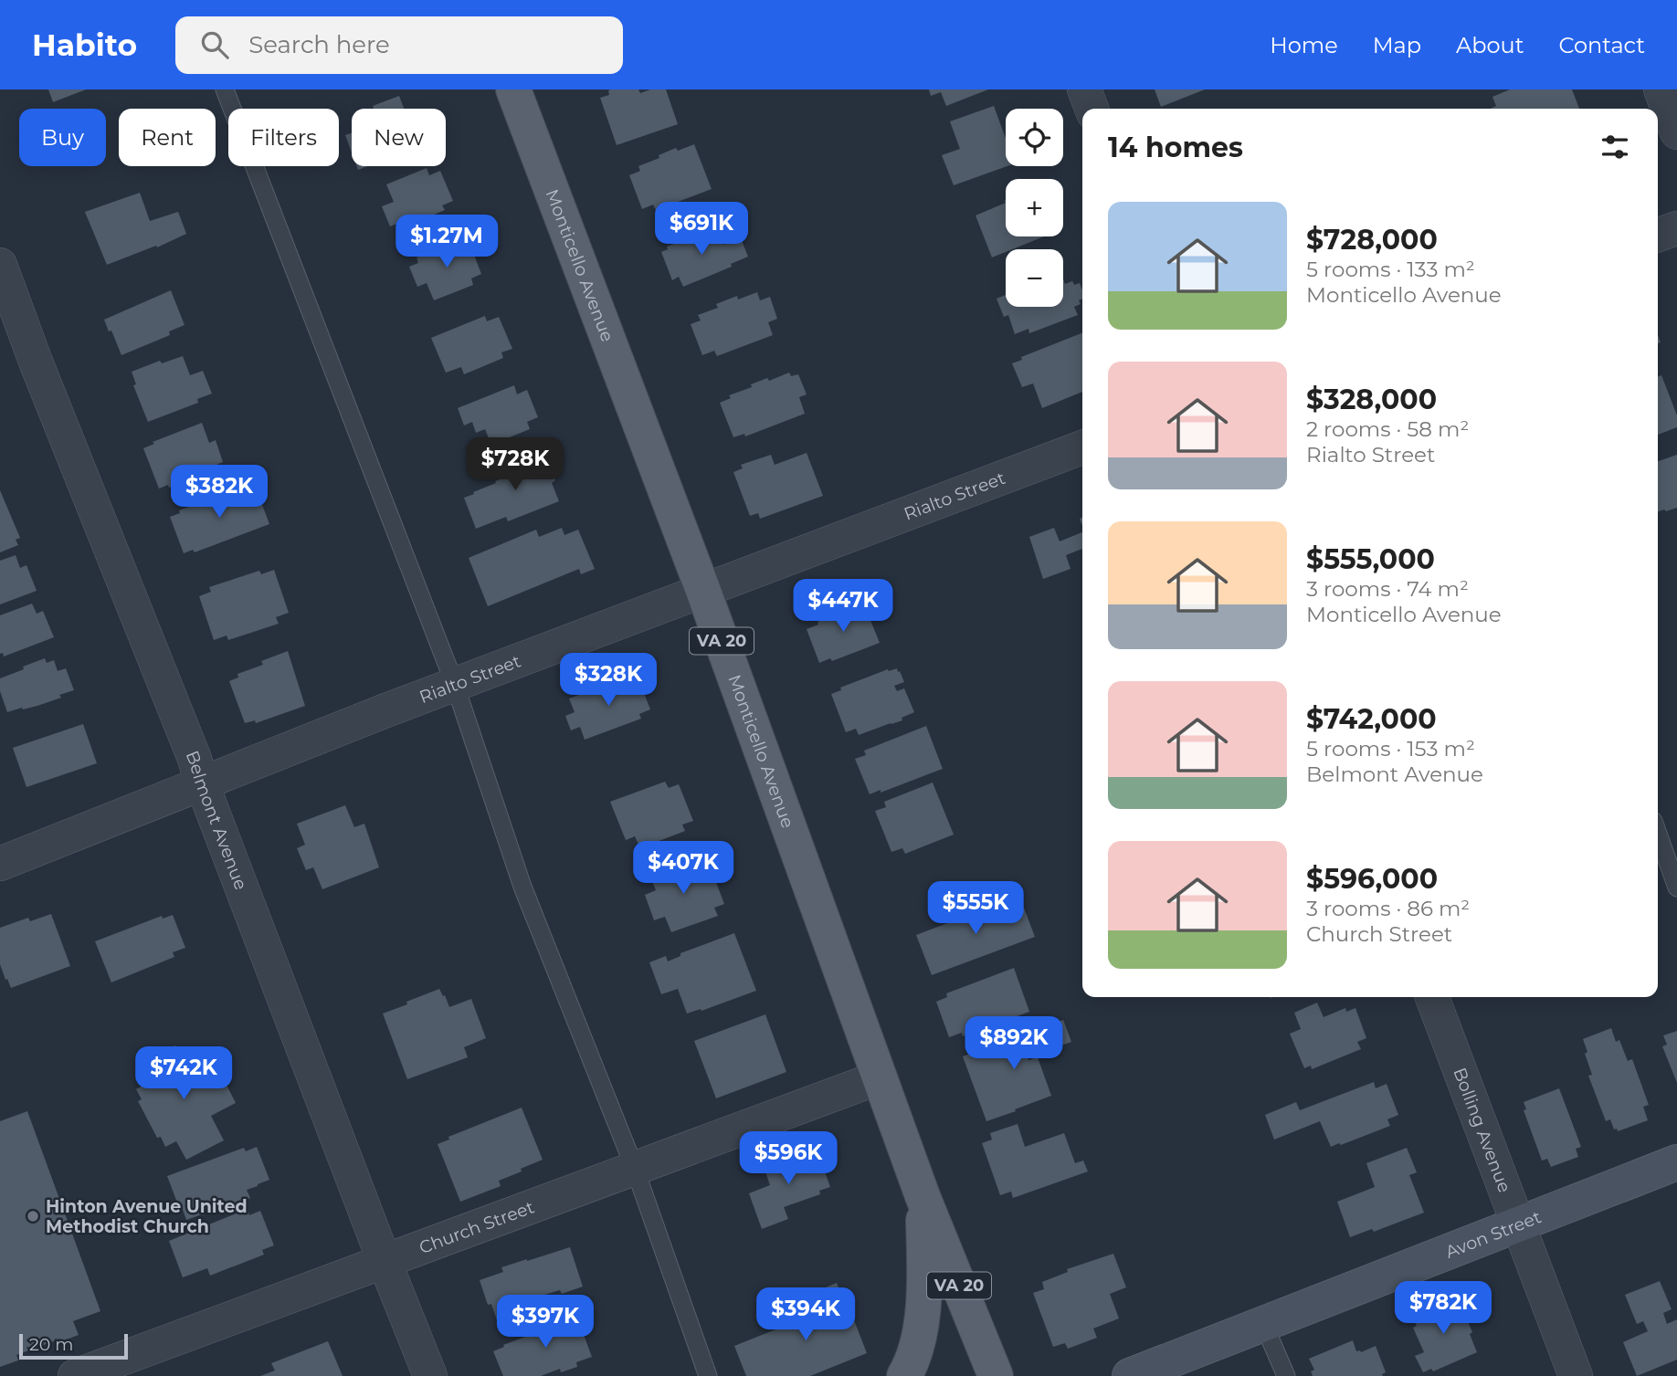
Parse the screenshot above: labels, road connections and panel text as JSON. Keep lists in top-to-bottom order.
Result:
{
  "streets": {
    "main road": ["Monticello Avenue", "VA 20", "Avon Street"],
    "street": [
      "Rialto Street",
      "Belmont Avenue",
      "Bolling Avenue",
      "Church Street"
    ]
  },
  "crossings": [
    ["Monticello Avenue", "Rialto Street"],
    ["Monticello Avenue", "VA 20"],
    ["Monticello Avenue", "Church Street"],
    ["Rialto Street", "Belmont Avenue"],
    ["Belmont Avenue", "Church Street"],
    ["Bolling Avenue", "Avon Street"]
  ],
  "places": ["Hinton Avenue United Methodist Church"],
  "scale_bar": "20 m",
  "page": {
    "header": "Habito",
    "search": "Search here",
    "nav": [
      "Home",
      "Map",
      "About",
      "Contact"
    ],
    "map_buttons": ["+", "−"],
    "chip": [
      "Buy",
      "Rent",
      "Filters",
      "New"
    ],
    "heading": "14 homes",
    "list": [
      {
        "name": "$728,000",
        "note": "5 rooms · 133 m² · Monticello Avenue"
      },
      {
        "name": "$328,000",
        "note": "2 rooms · 58 m² · Rialto Street"
      },
      {
        "name": "$555,000",
        "note": "3 rooms · 74 m² · Monticello Avenue"
      },
      {
        "name": "$742,000",
        "note": "5 rooms · 153 m² · Belmont Avenue"
      },
      {
        "name": "$596,000",
        "note": "3 rooms · 86 m² · Church Street"
      }
    ],
    "price": [
      "$691K",
      "$1.27M",
      "$728K",
      "$382K",
      "$447K",
      "$328K",
      "$407K",
      "$555K",
      "$892K",
      "$742K",
      "$596K",
      "$782K",
      "$394K",
      "$397K"
    ],
    "scale": "20 m"
  }
}
